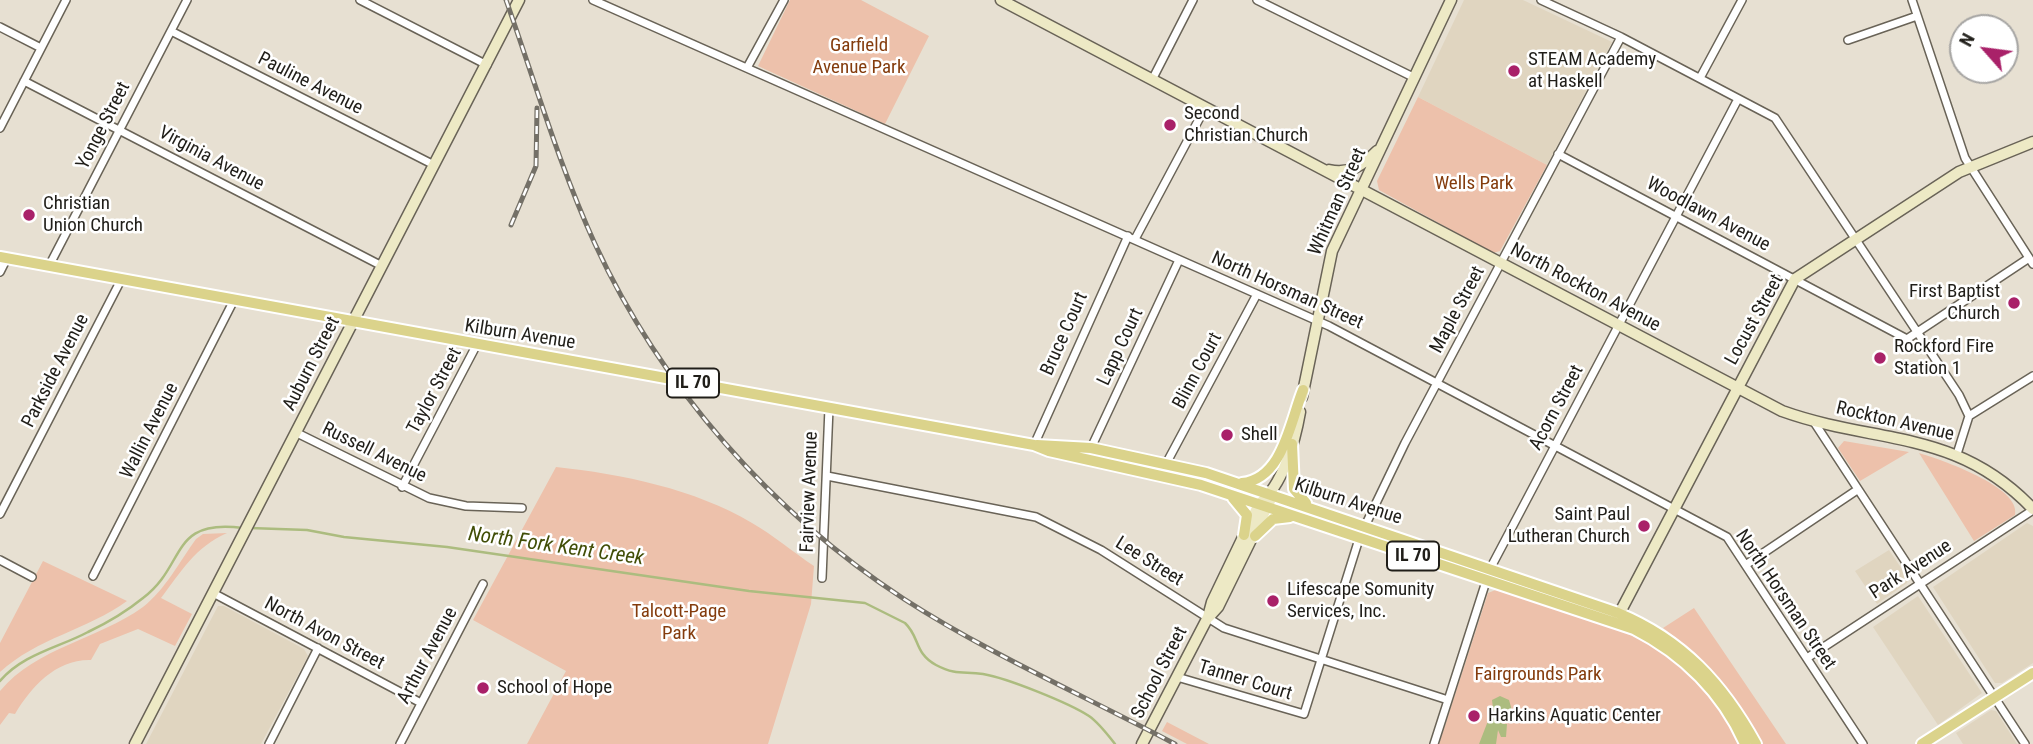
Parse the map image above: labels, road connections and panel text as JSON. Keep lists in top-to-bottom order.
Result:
{
  "streets": {
    "main road": [
      "Whitman Street",
      "North Rockton Avenue",
      "Locust Street",
      "Kilburn Avenue",
      "Auburn Street",
      "IL 70",
      "Rockton Avenue",
      "School Street"
    ],
    "street": [
      "Pauline Avenue",
      "Yonge Street",
      "Virginia Avenue",
      "Woodlawn Avenue",
      "North Horsman Street",
      "Maple Street",
      "Bruce Court",
      "Lapp Court",
      "Parkside Avenue",
      "Blinn Court",
      "Taylor Street",
      "Acorn Street",
      "Wallin Avenue",
      "Russell Avenue",
      "Fairview Avenue",
      "Lee Street",
      "Park Avenue",
      "North Avon Street",
      "Arthur Avenue",
      "Tanner Court"
    ]
  },
  "crossings": [
    ["Pauline Avenue", "Yonge Street"],
    ["Pauline Avenue", "Auburn Street"],
    ["Yonge Street", "Virginia Avenue"],
    ["Yonge Street", "Kilburn Avenue"],
    ["Virginia Avenue", "Auburn Street"],
    ["Whitman Street", "North Rockton Avenue"],
    ["Whitman Street", "North Horsman Street"],
    ["Whitman Street", "Kilburn Avenue"],
    ["Whitman Street", "School Street"],
    ["Woodlawn Avenue", "Maple Street"],
    ["Woodlawn Avenue", "Locust Street"],
    ["Woodlawn Avenue", "Acorn Street"],
    ["North Rockton Avenue", "Maple Street"],
    ["North Rockton Avenue", "Locust Street"],
    ["North Rockton Avenue", "Bruce Court"],
    ["North Rockton Avenue", "Acorn Street"],
    ["North Rockton Avenue", "Rockton Avenue"],
    ["North Horsman Street", "Maple Street"],
    ["North Horsman Street", "Locust Street"],
    ["North Horsman Street", "Bruce Court"],
    ["North Horsman Street", "Lapp Court"],
    ["North Horsman Street", "Blinn Court"],
    ["North Horsman Street", "Acorn Street"],
    ["North Horsman Street", "Park Avenue"],
    ["Maple Street", "Kilburn Avenue"],
    ["Locust Street", "Kilburn Avenue"],
    ["Bruce Court", "Kilburn Avenue"],
    ["Kilburn Avenue", "Lapp Court"],
    ["Kilburn Avenue", "Auburn Street"],
    ["Kilburn Avenue", "Parkside Avenue"],
    ["Kilburn Avenue", "Blinn Court"],
    ["Kilburn Avenue", "Taylor Street"],
    ["Kilburn Avenue", "Acorn Street"],
    ["Kilburn Avenue", "Wallin Avenue"],
    ["Kilburn Avenue", "Fairview Avenue"],
    ["Kilburn Avenue", "School Street"],
    ["Auburn Street", "Russell Avenue"],
    ["Auburn Street", "North Avon Street"],
    ["Taylor Street", "Russell Avenue"],
    ["Acorn Street", "Lee Street"],
    ["Rockton Avenue", "Park Avenue"],
    ["Fairview Avenue", "Lee Street"],
    ["Lee Street", "School Street"],
    ["Lee Street", "Tanner Court"],
    ["North Avon Street", "Arthur Avenue"],
    ["School Street", "Tanner Court"]
  ],
  "water": ["North Fork Kent Creek"],
  "parks": [
    "Garfield Avenue Park",
    "Wells Park",
    "Talcott-Page Park",
    "Fairgrounds Park"
  ],
  "places": [
    "STEAM Academy at Haskell",
    "Second Christian Church",
    "Christian Union Church",
    "First Baptist Church",
    "Rockford Fire Station 1",
    "Shell",
    "Saint Paul Lutheran Church",
    "Lifescape Somunity Services, Inc.",
    "School of Hope",
    "Harkins Aquatic Center"
  ],
  "north": "top left"
}
